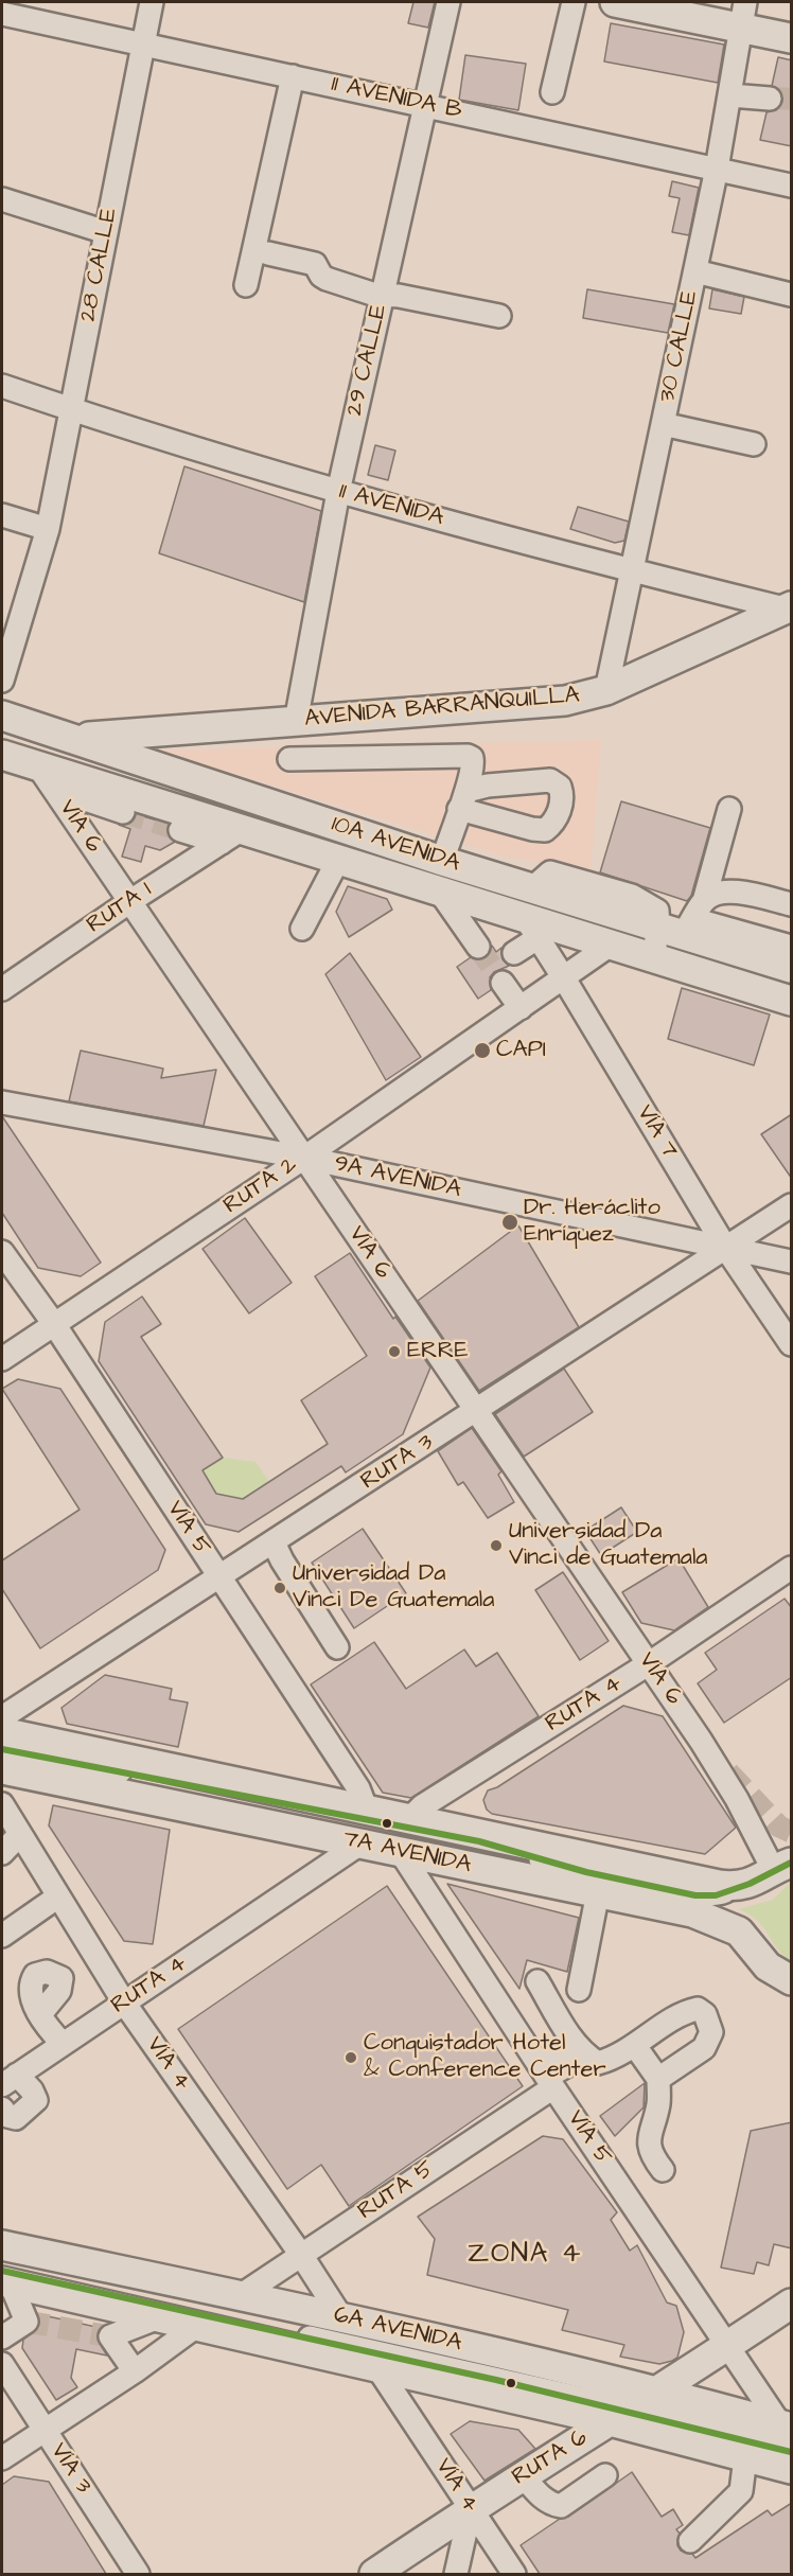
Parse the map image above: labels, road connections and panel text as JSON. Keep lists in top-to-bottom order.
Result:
{
  "streets": {
    "main road": [
      "AVENIDA BARRANQUILLA",
      "10A AVENIDA",
      "7A AVENIDA",
      "6A AVENIDA",
      "RUTA 6"
    ],
    "street": [
      "11 AVENIDA B",
      "28 CALLE",
      "30 CALLE",
      "29 CALLE",
      "11 AVENIDA",
      "VÍA 6",
      "RUTA 1",
      "VÍA 7",
      "9A AVENIDA",
      "RUTA 2",
      "RUTA 3",
      "VÍA 5",
      "RUTA 4",
      "VÍA 4",
      "RUTA 5",
      "VÍA 3"
    ]
  },
  "crossings": [
    ["11 AVENIDA B", "28 CALLE"],
    ["11 AVENIDA B", "30 CALLE"],
    ["11 AVENIDA B", "29 CALLE"],
    ["28 CALLE", "11 AVENIDA"],
    ["30 CALLE", "11 AVENIDA"],
    ["30 CALLE", "AVENIDA BARRANQUILLA"],
    ["29 CALLE", "11 AVENIDA"],
    ["29 CALLE", "AVENIDA BARRANQUILLA"],
    ["11 AVENIDA", "AVENIDA BARRANQUILLA"],
    ["AVENIDA BARRANQUILLA", "10A AVENIDA"],
    ["VÍA 6", "10A AVENIDA"],
    ["VÍA 6", "RUTA 1"],
    ["VÍA 6", "9A AVENIDA"],
    ["VÍA 6", "RUTA 2"],
    ["VÍA 6", "RUTA 3"],
    ["VÍA 6", "RUTA 4"],
    ["VÍA 6", "7A AVENIDA"],
    ["10A AVENIDA", "RUTA 1"],
    ["10A AVENIDA", "VÍA 7"],
    ["10A AVENIDA", "RUTA 2"],
    ["VÍA 7", "9A AVENIDA"],
    ["VÍA 7", "RUTA 2"],
    ["VÍA 7", "RUTA 3"],
    ["9A AVENIDA", "RUTA 2"],
    ["9A AVENIDA", "RUTA 3"],
    ["RUTA 2", "VÍA 5"],
    ["RUTA 3", "VÍA 5"],
    ["VÍA 5", "7A AVENIDA"],
    ["VÍA 5", "RUTA 5"],
    ["VÍA 5", "6A AVENIDA"],
    ["VÍA 5", "RUTA 6"],
    ["RUTA 4", "7A AVENIDA"],
    ["RUTA 4", "VÍA 4"],
    ["VÍA 4", "RUTA 5"],
    ["VÍA 4", "6A AVENIDA"],
    ["VÍA 4", "RUTA 6"],
    ["RUTA 5", "6A AVENIDA"],
    ["6A AVENIDA", "RUTA 6"]
  ],
  "districts": ["ZONA 4"],
  "places": [
    "CAPI",
    "Dr. Heráclito Enríquez",
    "ERRE",
    "Universidad Da Vinci de Guatemala",
    "Universidad Da Vinci De Guatemala",
    "Conquistador Hotel & Conference Center"
  ]
}
